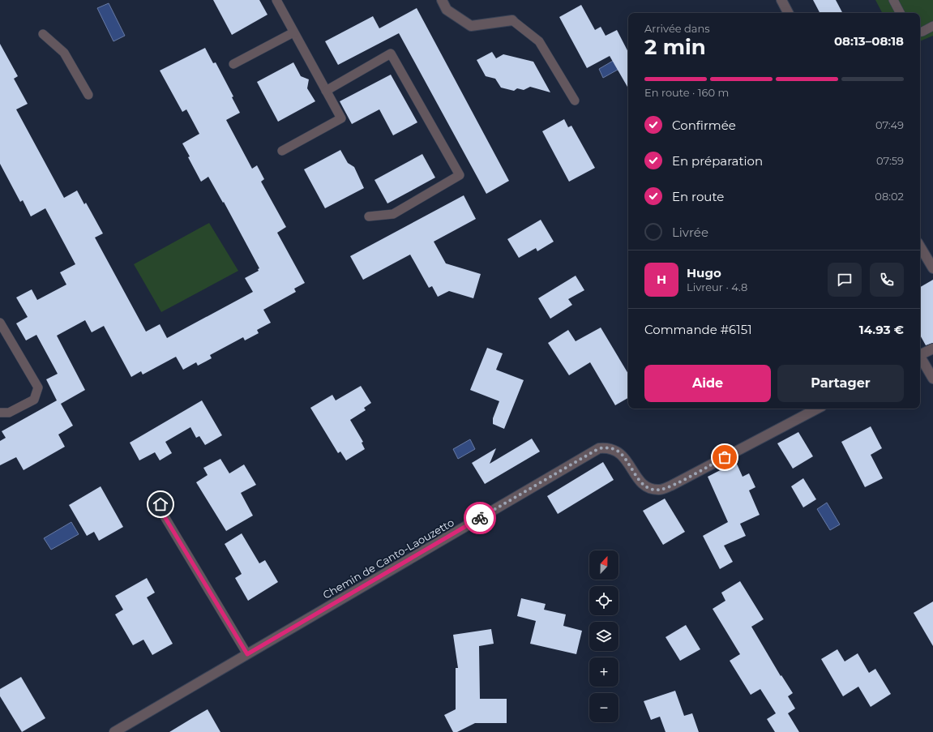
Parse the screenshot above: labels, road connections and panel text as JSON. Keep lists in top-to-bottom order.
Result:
{
  "streets": {
    "street": ["Chemin de Canto-Laouzetto"]
  },
  "north": "top",
  "page": {
    "heading": ["2 min", "Arrivée dans", "08:13–08:18"],
    "panel": [
      "Hugo",
      "Livreur · 4.8",
      "Commande #6151",
      "14.93 €"
    ],
    "bar": "En route · 160 m",
    "list": [
      ["Confirmée", "07:49"],
      ["En préparation", "07:59"],
      ["En route", "08:02"],
      "Livrée"
    ],
    "round": "H",
    "buttons": ["Aide", "Partager"],
    "map_buttons": ["+", "−"]
  }
}
